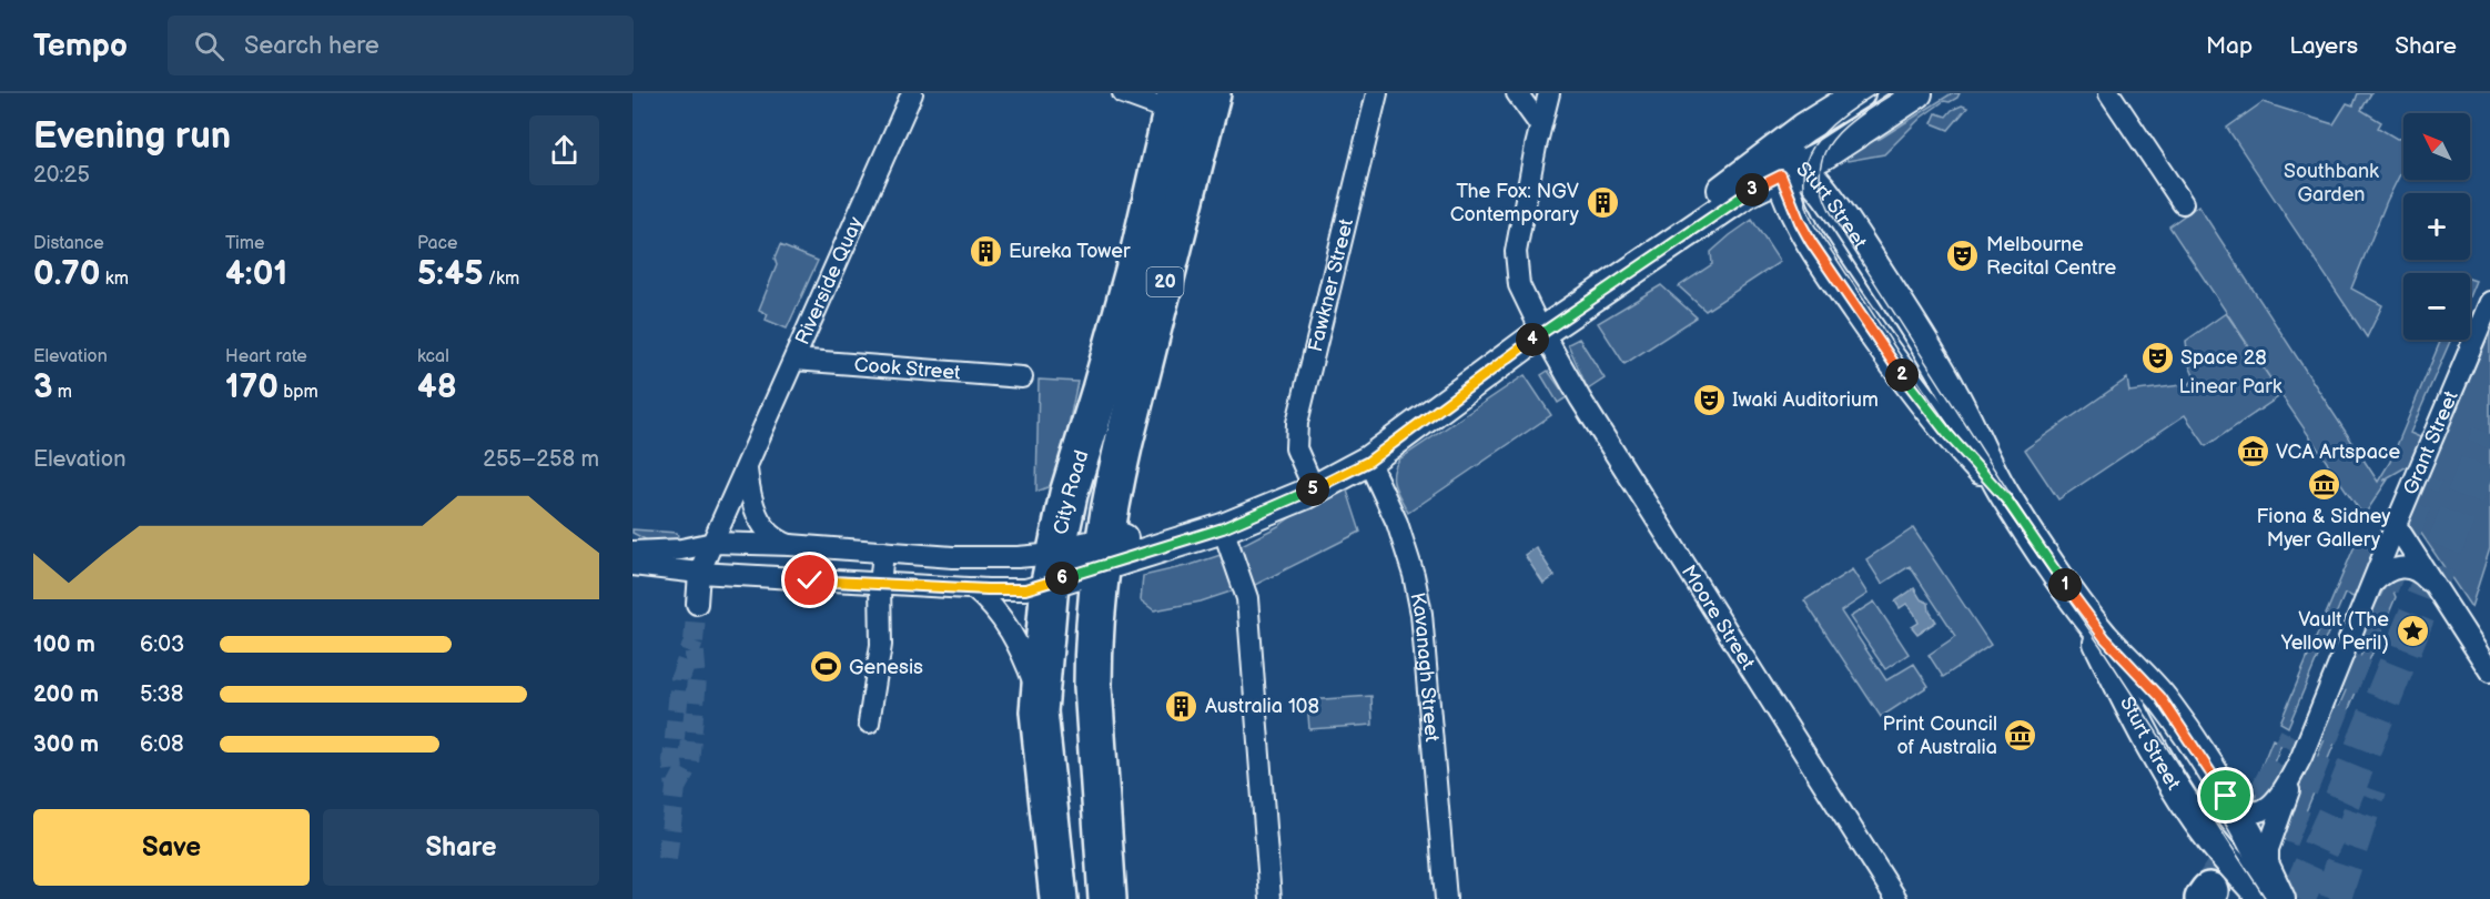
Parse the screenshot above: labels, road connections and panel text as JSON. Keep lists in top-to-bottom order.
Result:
{
  "streets": {
    "highway": ["20", "City Road"],
    "main road": ["Sturt Street"],
    "street": [
      "Riverside Quay",
      "Fawkner Street",
      "Cook Street",
      "Grant Street",
      "Moore Street",
      "Kavanagh Street"
    ]
  },
  "crossings": [
    ["Sturt Street", "Grant Street"],
    ["Riverside Quay", "Cook Street"]
  ],
  "parks": ["Southbank Garden", "Linear Park"],
  "places": {
    "building": ["The Fox: NGV Contemporary", "Eureka Tower", "Australia 108"],
    "theatre": ["Melbourne Recital Centre", "Space 28", "Iwaki Auditorium"],
    "museum": ["VCA Artspace", "Fiona & Sidney Myer Gallery", "Print Council of Australia"],
    "place": ["Vault (The Yellow Peril)"],
    "sports": ["Genesis"]
  },
  "north": "top left",
  "page": {
    "header": "Tempo",
    "search": "Search here",
    "nav": ["Map", "Layers", "Share"],
    "heading": ["Evening run", "20:25"],
    "map_buttons": ["+", "−"],
    "pins": [
      "3",
      "4",
      "2",
      "5",
      "6",
      "1"
    ],
    "stats": [
      ["Distance", "0.70 km"],
      ["Time", "4:01"],
      ["Pace", "5:45 /km"],
      ["Elevation", "3 m"],
      ["Heart rate", "170 bpm"],
      ["kcal", "48"]
    ],
    "chart": ["Elevation", "255–258 m"],
    "list": [
      {
        "name": "100 m",
        "note": "6:03"
      },
      {
        "name": "200 m",
        "note": "5:38"
      },
      {
        "name": "300 m",
        "note": "6:08"
      }
    ],
    "buttons": ["Save", "Share"]
  }
}
